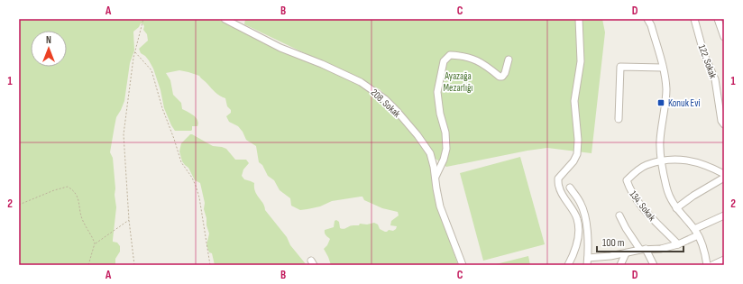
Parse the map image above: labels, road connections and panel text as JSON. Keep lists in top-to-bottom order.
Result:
{
  "streets": {
    "street": ["122. Sokak", "208. Sokak", "134. Sokak"]
  },
  "parks": ["Ayazağa Mezarlığı"],
  "places": {
    "transit": ["Konuk Evi"]
  },
  "scale_bar": "100 m",
  "north": "top",
  "grid": {
    "columns": [
      "A",
      "B",
      "C",
      "D"
    ],
    "rows": ["1", "2"]
  }
}
